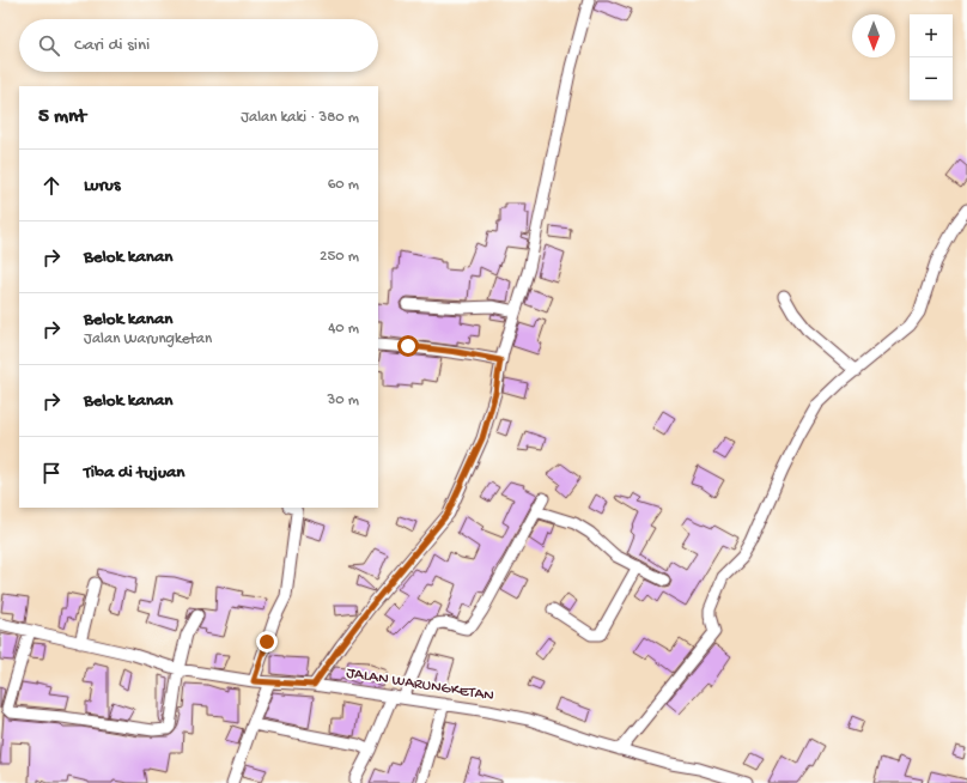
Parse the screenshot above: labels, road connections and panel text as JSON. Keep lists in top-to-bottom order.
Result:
{
  "streets": {
    "street": ["JALAN WARUNGKETAN"]
  },
  "north": "bottom",
  "page": {
    "map_buttons": ["+", "−"],
    "search": "Cari di sini",
    "heading": ["5 mnt", "Jalan kaki · 380 m"],
    "list": [
      ["Lurus", "60 m"],
      ["Belok kanan", "250 m"],
      ["Belok kanan", "Jalan Warungketan", "40 m"],
      ["Belok kanan", "30 m"],
      "Tiba di tujuan"
    ]
  }
}
